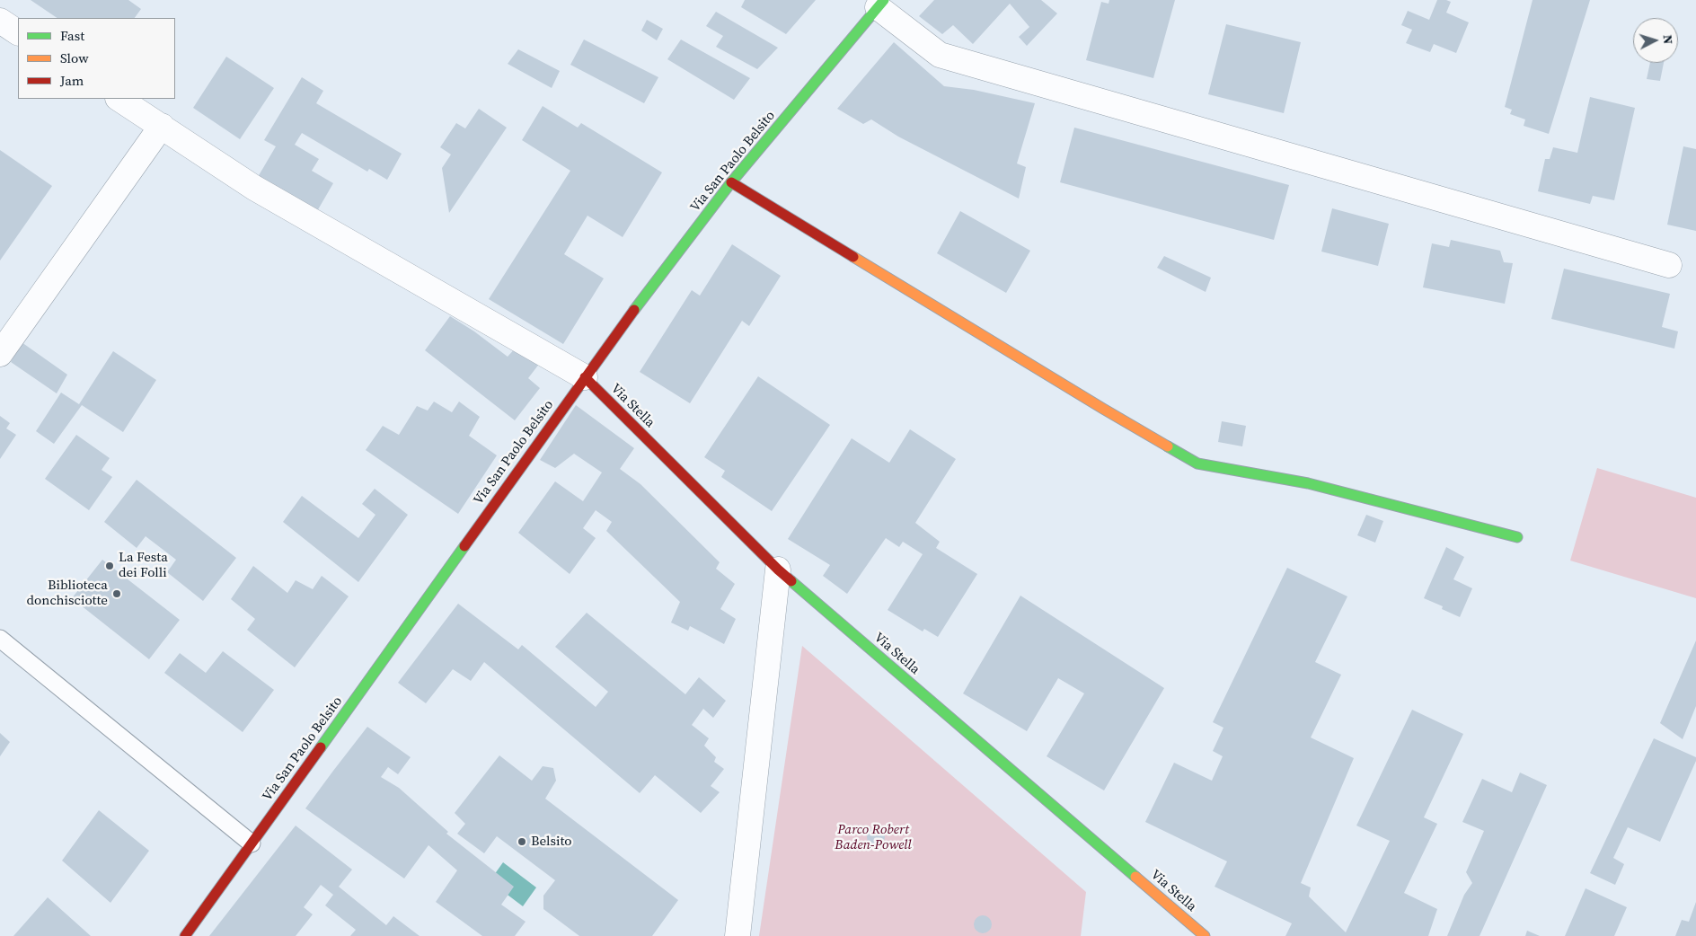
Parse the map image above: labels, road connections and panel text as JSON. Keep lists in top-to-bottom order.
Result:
{
  "streets": {
    "street": ["Via San Paolo Belsito", "Via Stella"]
  },
  "crossings": [
    ["Via San Paolo Belsito", "Via Stella"]
  ],
  "parks": ["Parco Robert Baden-Powell"],
  "places": ["La Festa dei Folli", "Biblioteca donchisciotte", "Belsito"],
  "legend": ["Fast", "Slow", "Jam"],
  "north": "right"
}
